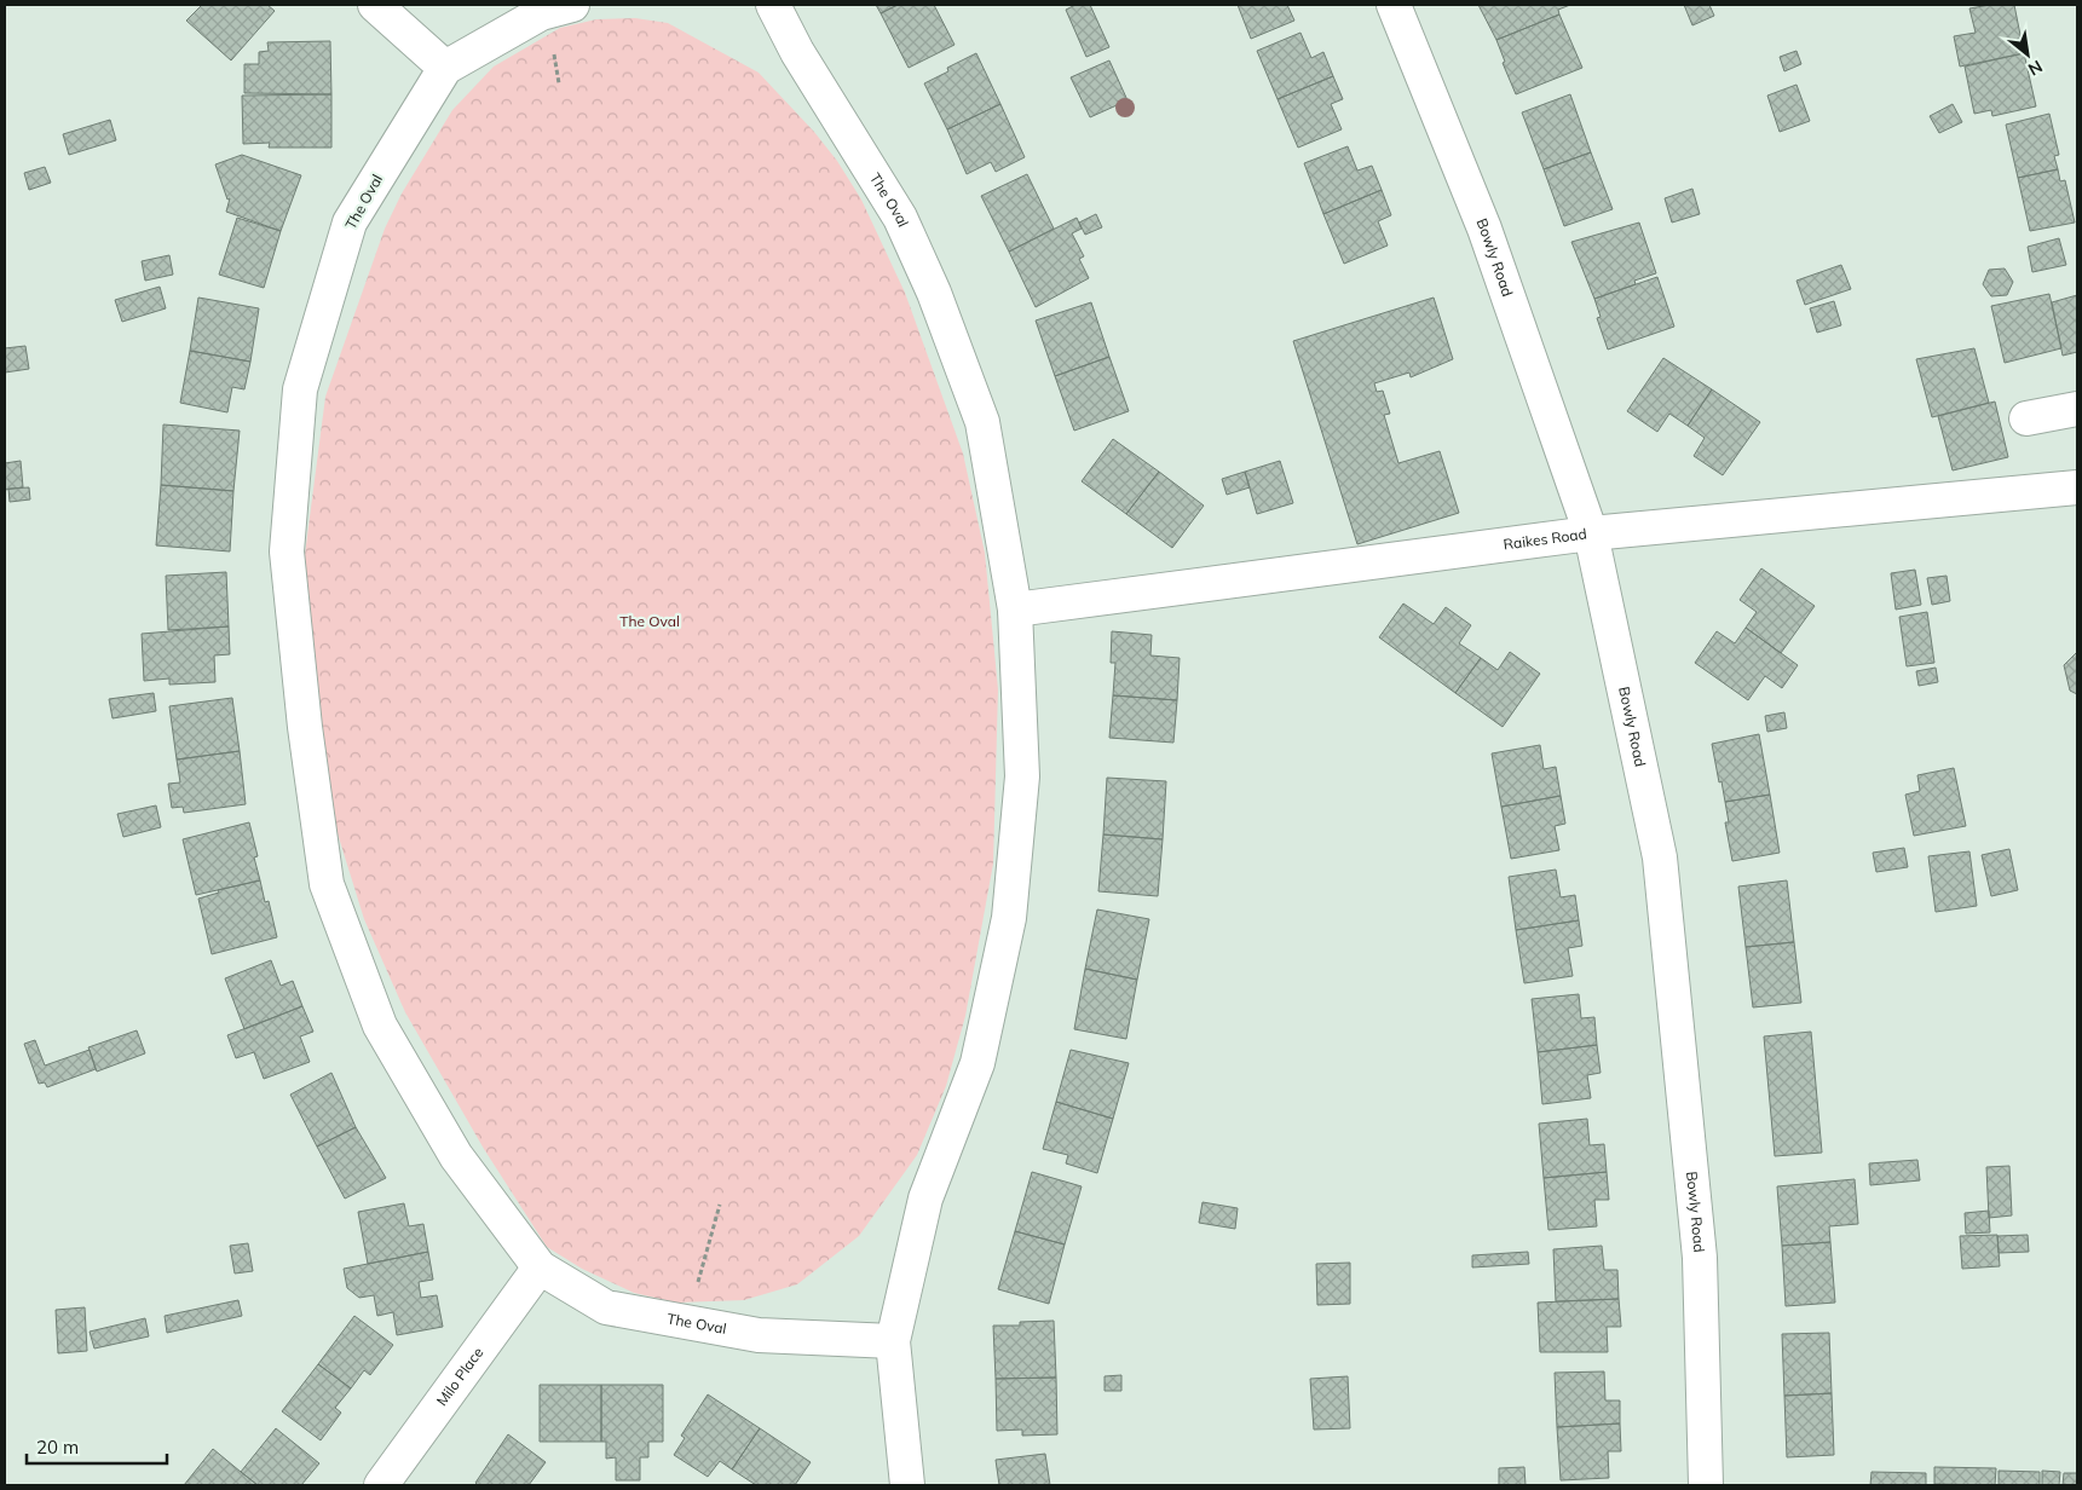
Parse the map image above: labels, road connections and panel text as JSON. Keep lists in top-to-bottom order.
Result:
{
  "streets": {
    "street": [
      "The Oval",
      "Bowly Road",
      "Raikes Road",
      "Milo Place"
    ]
  },
  "crossings": [
    ["The Oval", "Raikes Road"],
    ["The Oval", "Milo Place"],
    ["Bowly Road", "Raikes Road"]
  ],
  "parks": ["The Oval"],
  "scale_bar": "20 m",
  "north": "bottom right"
}
